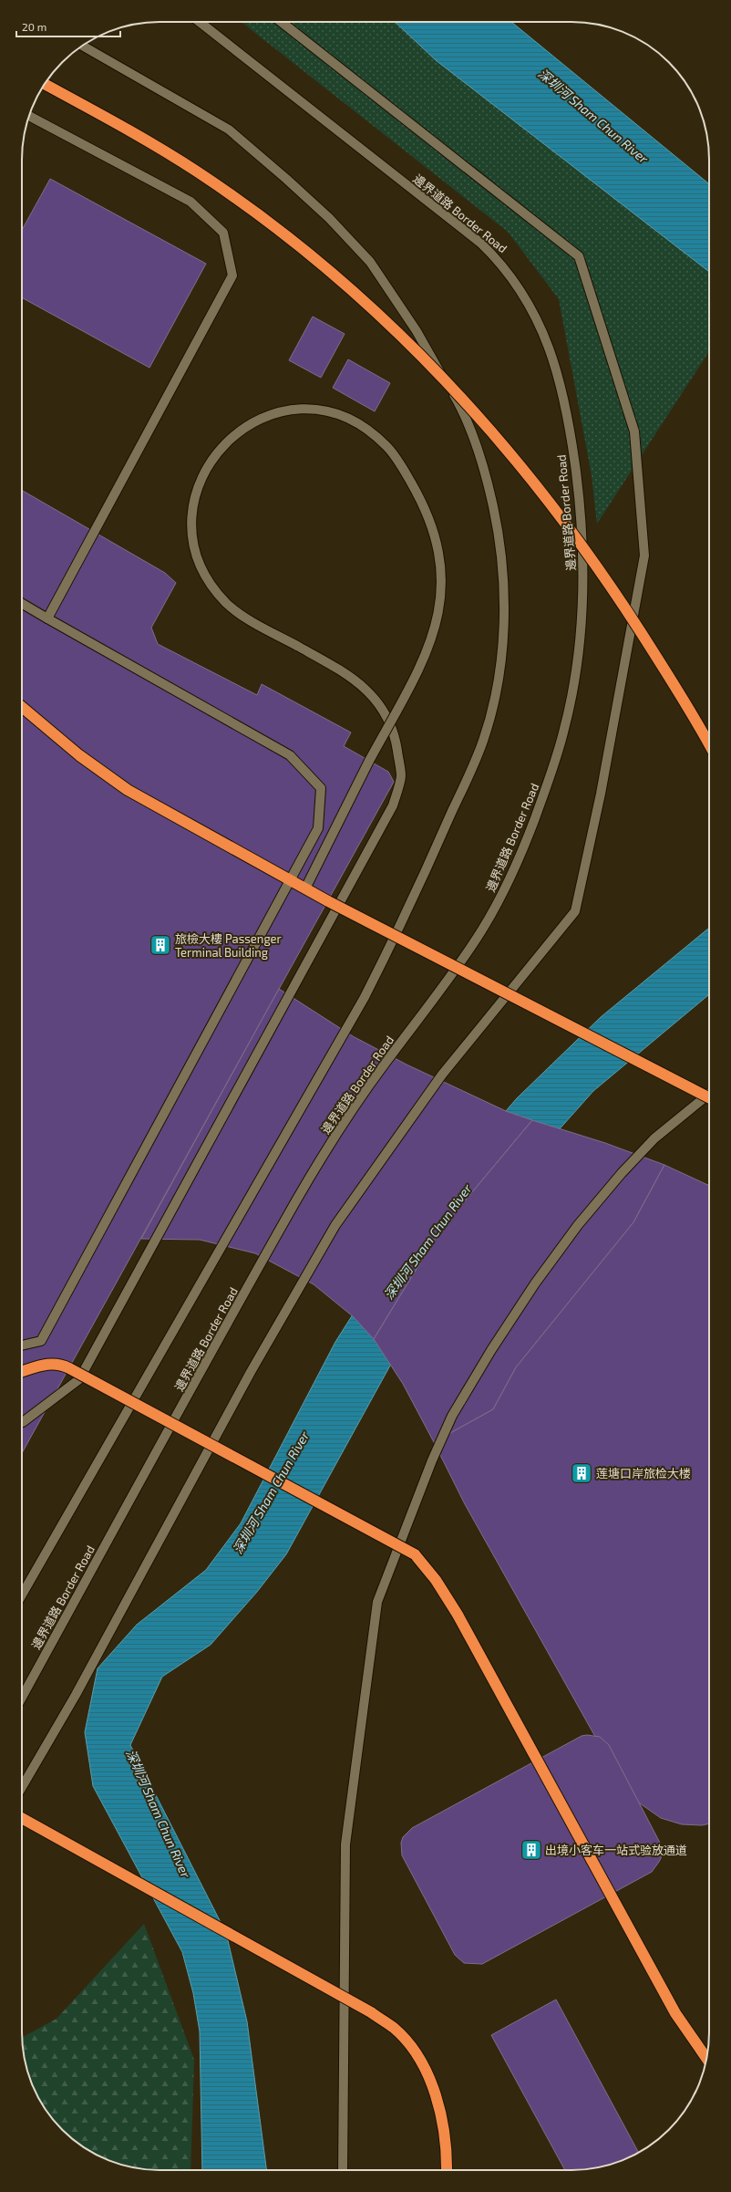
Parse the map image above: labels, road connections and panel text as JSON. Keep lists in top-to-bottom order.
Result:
{
  "streets": {
    "lane": ["邊界道路 Border Road"]
  },
  "water": ["深圳河 Sham Chun River"],
  "places": {
    "building": ["旅檢大樓 Passenger Terminal Building", "莲塘口岸旅检大楼", "出境小客车一站式验放通道"]
  },
  "scale_bar": "20 m"
}
